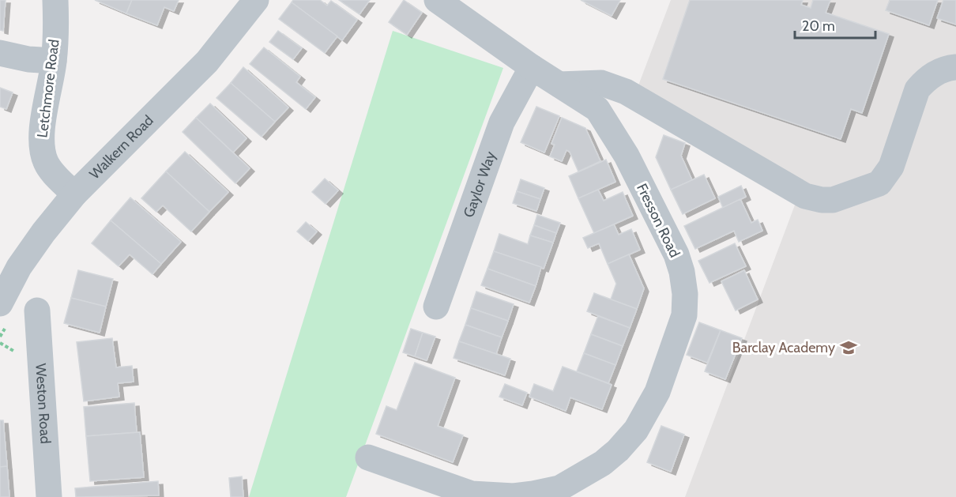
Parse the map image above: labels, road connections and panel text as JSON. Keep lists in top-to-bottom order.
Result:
{
  "streets": {
    "street": [
      "Letchmore Road",
      "Walkern Road",
      "Gaylor Way",
      "Fresson Road",
      "Weston Road"
    ]
  },
  "crossings": [
    ["Letchmore Road", "Walkern Road"],
    ["Gaylor Way", "Fresson Road"]
  ],
  "places": {
    "school or university": ["Barclay Academy"]
  },
  "scale_bar": "20 m"
}
